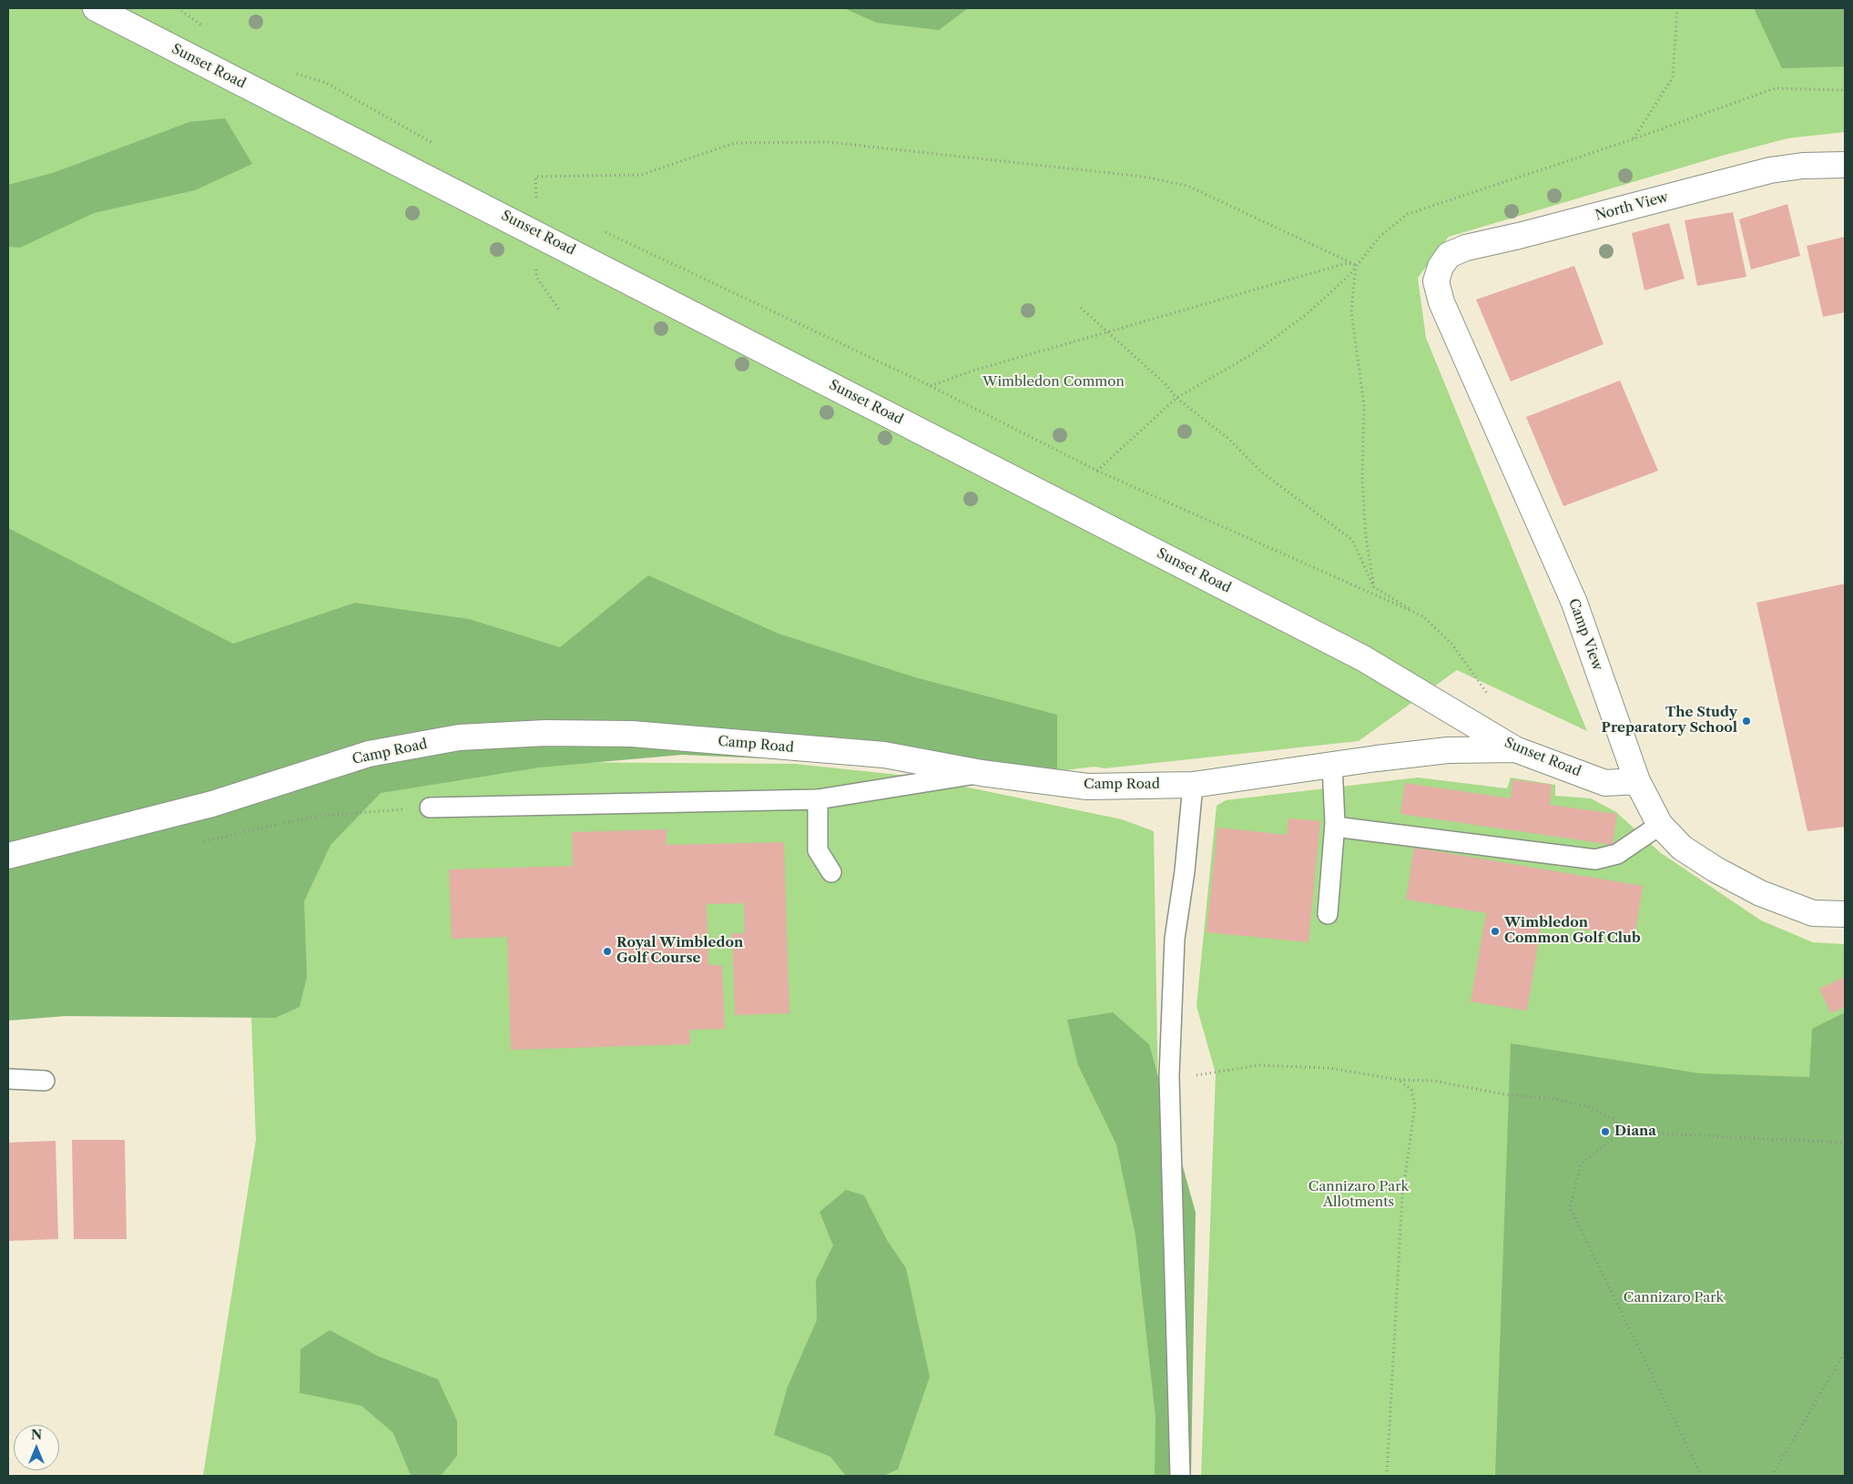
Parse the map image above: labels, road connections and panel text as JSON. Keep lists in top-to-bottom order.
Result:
{
  "streets": {
    "street": [
      "Sunset Road",
      "North View",
      "Camp View",
      "Camp Road"
    ]
  },
  "crossings": [
    ["Sunset Road", "Camp View"],
    ["Sunset Road", "Camp Road"],
    ["North View", "Camp View"]
  ],
  "parks": ["Wimbledon Common", "Cannizaro Park Allotments", "Cannizaro Park"],
  "places": [
    "The Study Preparatory School",
    "Wimbledon Common Golf Club",
    "Royal Wimbledon Golf Course",
    "Diana"
  ],
  "north": "top"
}
